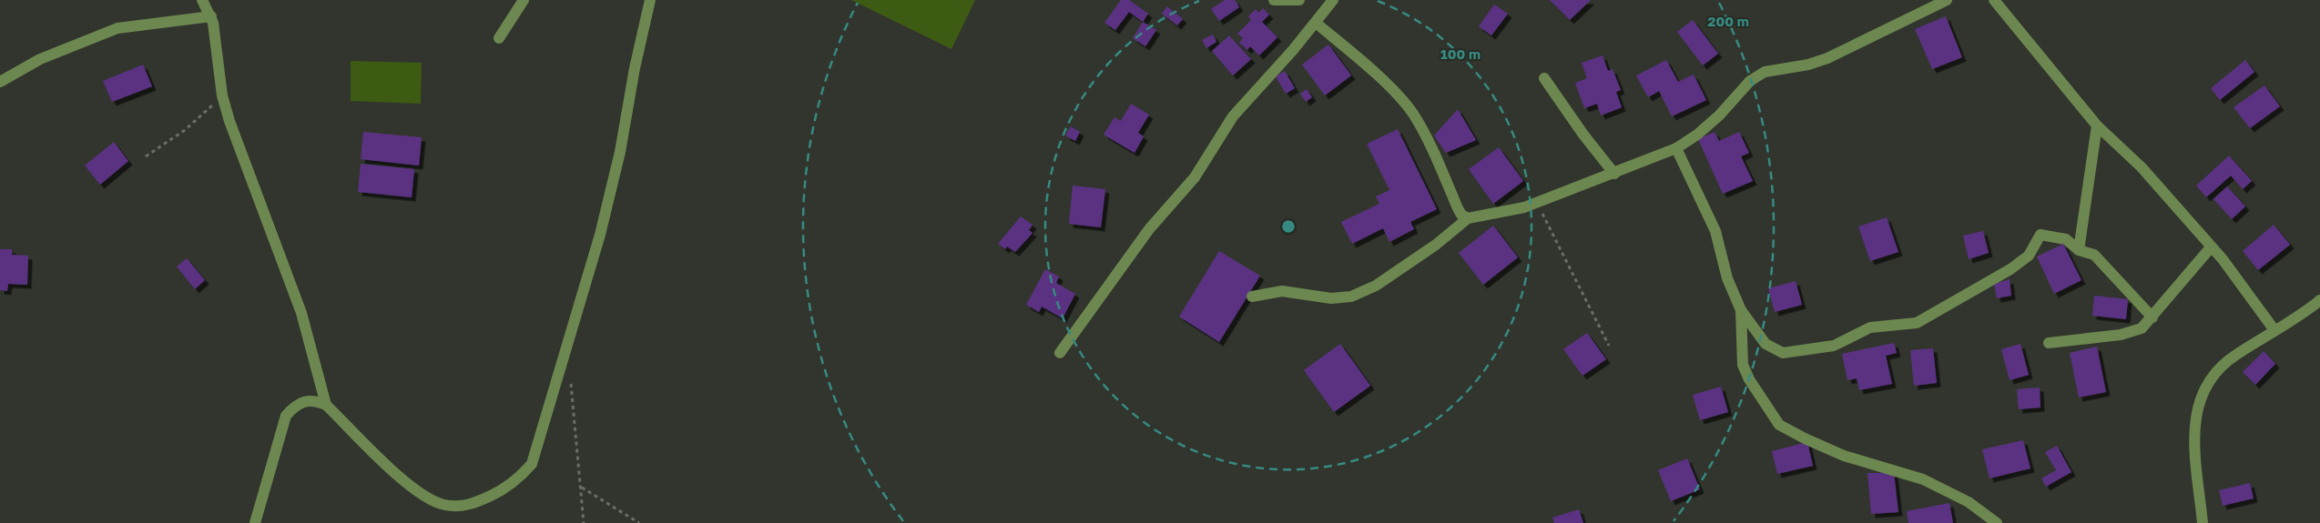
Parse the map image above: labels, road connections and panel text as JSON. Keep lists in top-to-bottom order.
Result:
{
  "rings": ["200 m", "100 m"]
}
